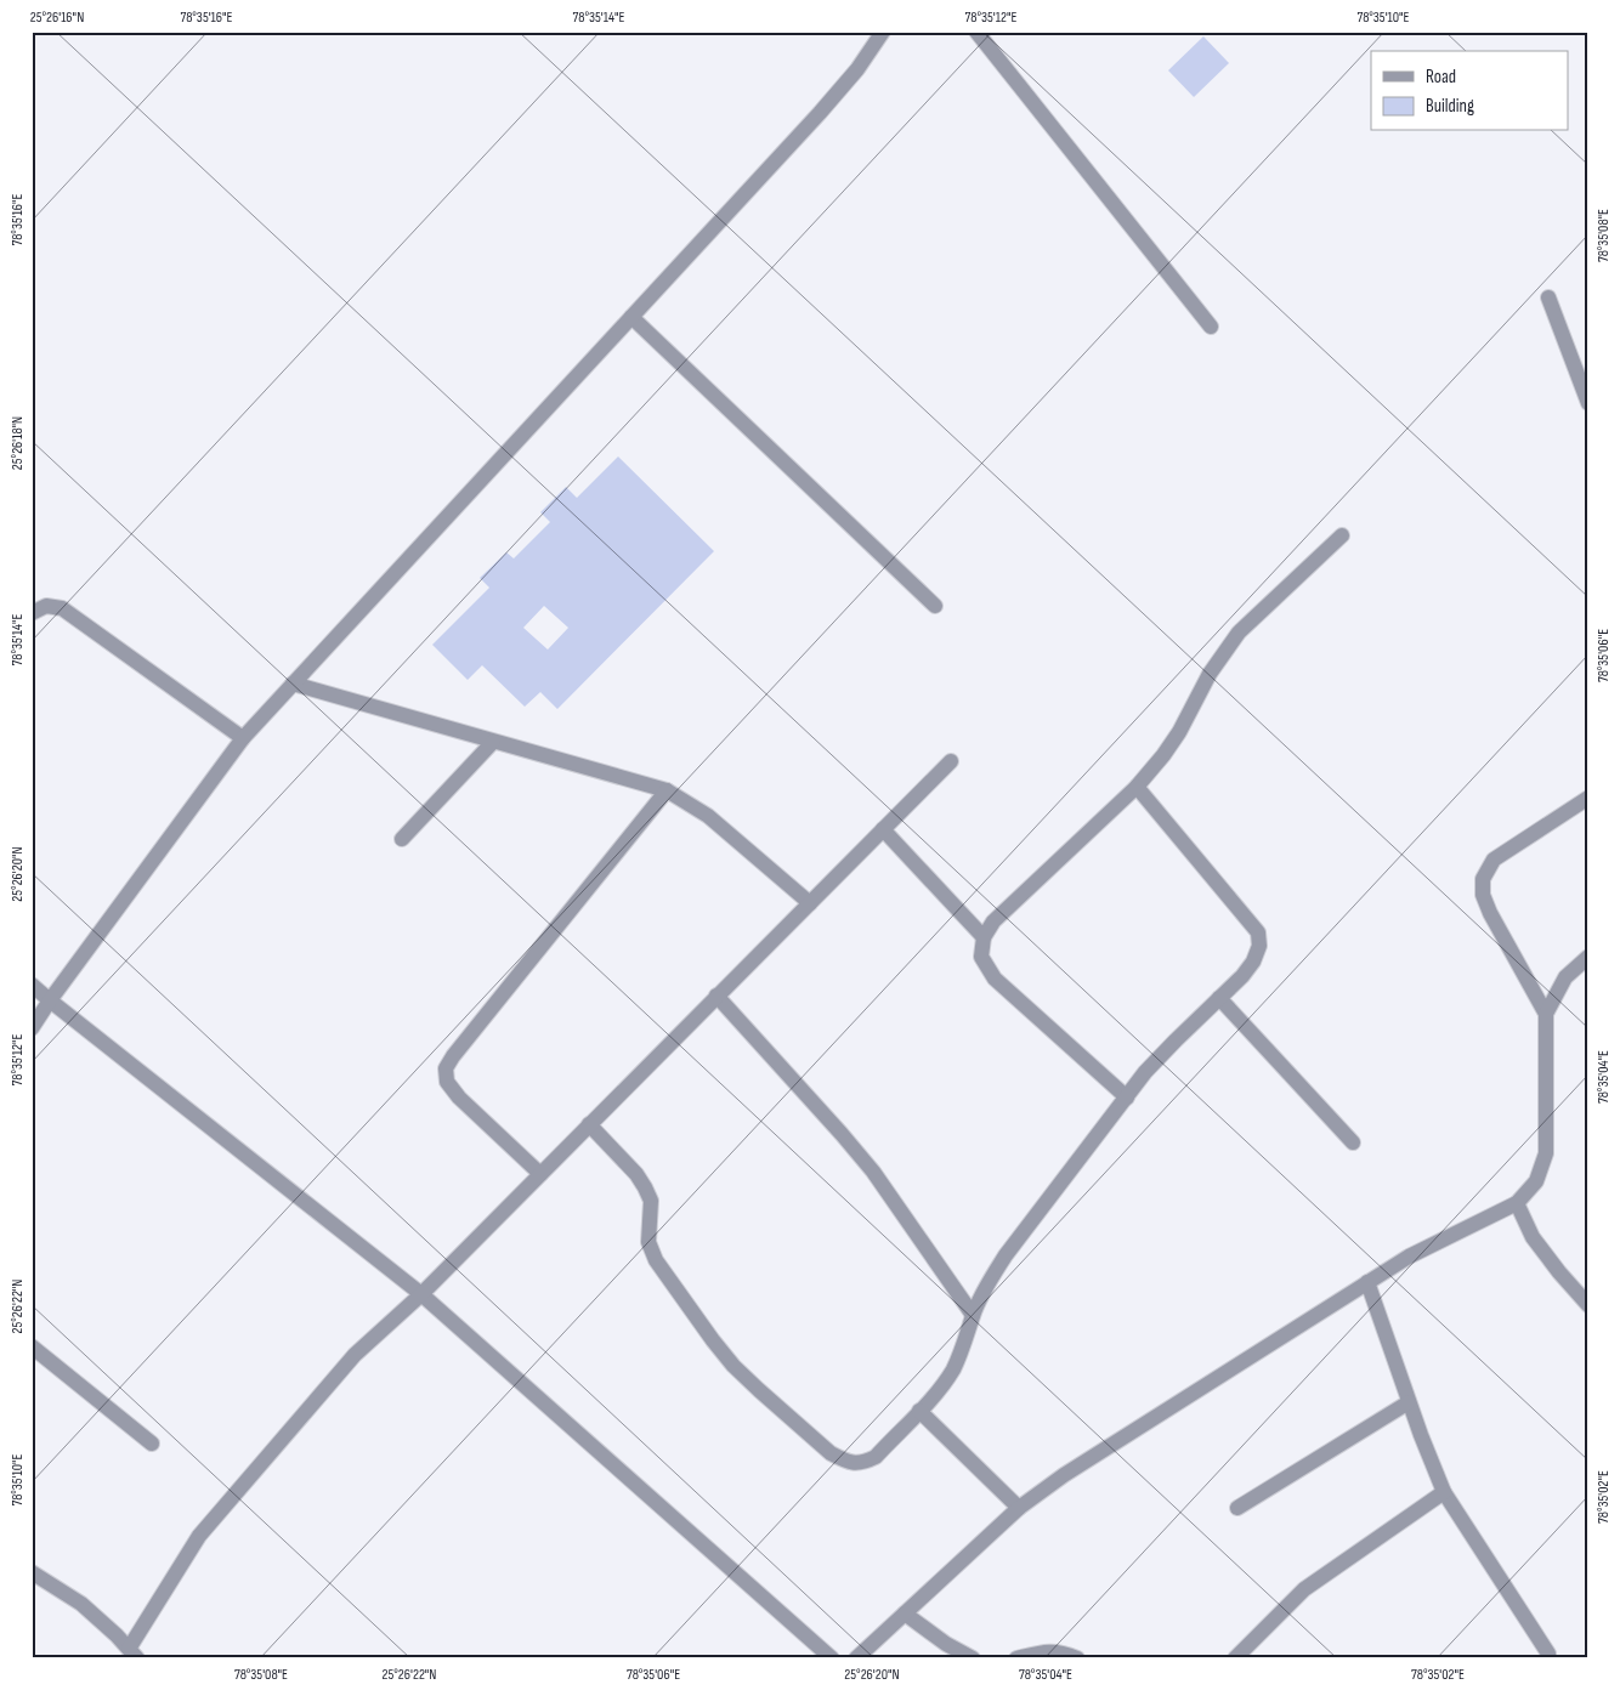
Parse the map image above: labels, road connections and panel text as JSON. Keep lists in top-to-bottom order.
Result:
{
  "legend": ["Road", "Building"],
  "coordinates": [
    "25°26'16\"N",
    "78°35'16\"E",
    "78°35'14\"E",
    "78°35'12\"E",
    "78°35'10\"E",
    "78°35'08\"E",
    "25°26'18\"N",
    "78°35'06\"E",
    "25°26'20\"N",
    "78°35'04\"E",
    "25°26'22\"N",
    "78°35'02\"E"
  ]
}
